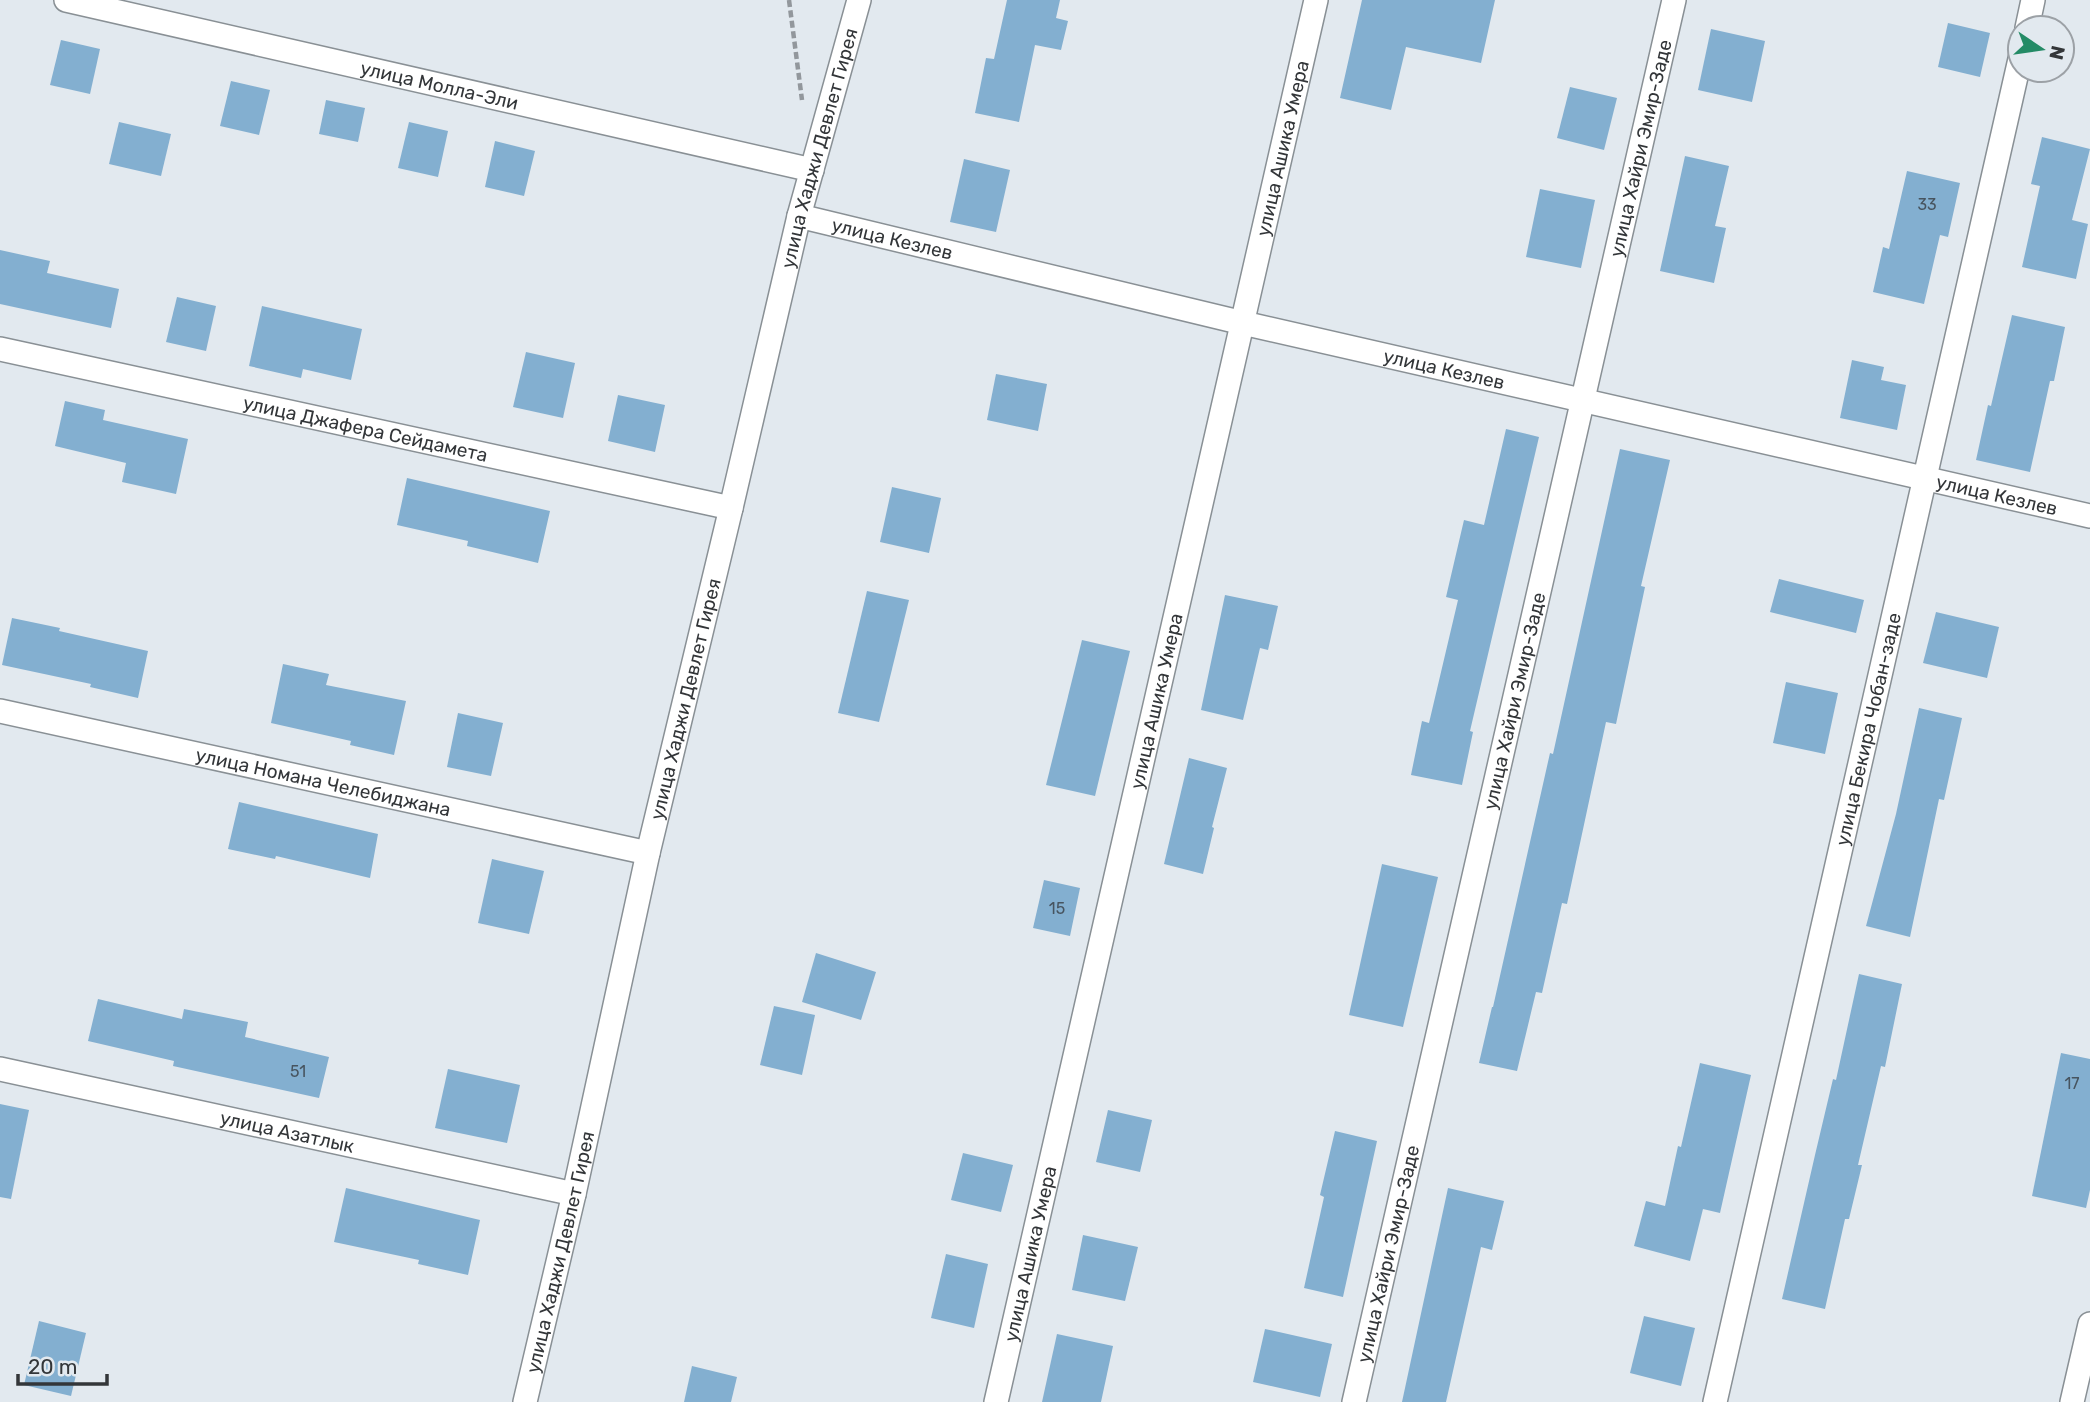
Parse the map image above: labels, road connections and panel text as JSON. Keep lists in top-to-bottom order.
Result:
{
  "streets": {
    "street": [
      "улица Молла-Эли",
      "улица Хаджи Девлет Гирея",
      "улица Ашика Умера",
      "улица Хайри Эмир-Заде",
      "улица Кезлев",
      "улица Джафера Сейдамета",
      "улица Бекира Чобан-заде",
      "улица Номана Челебиджана",
      "улица Азатлык"
    ]
  },
  "crossings": [
    ["улица Молла-Эли", "улица Хаджи Девлет Гирея"],
    ["улица Хаджи Девлет Гирея", "улица Кезлев"],
    ["улица Хаджи Девлет Гирея", "улица Джафера Сейдамета"],
    ["улица Хаджи Девлет Гирея", "улица Номана Челебиджана"],
    ["улица Хаджи Девлет Гирея", "улица Азатлык"],
    ["улица Ашика Умера", "улица Кезлев"],
    ["улица Хайри Эмир-Заде", "улица Кезлев"],
    ["улица Кезлев", "улица Бекира Чобан-заде"]
  ],
  "house_numbers": [
    "33",
    "15",
    "51",
    "17"
  ],
  "scale_bar": "20 m",
  "north": "right"
}
